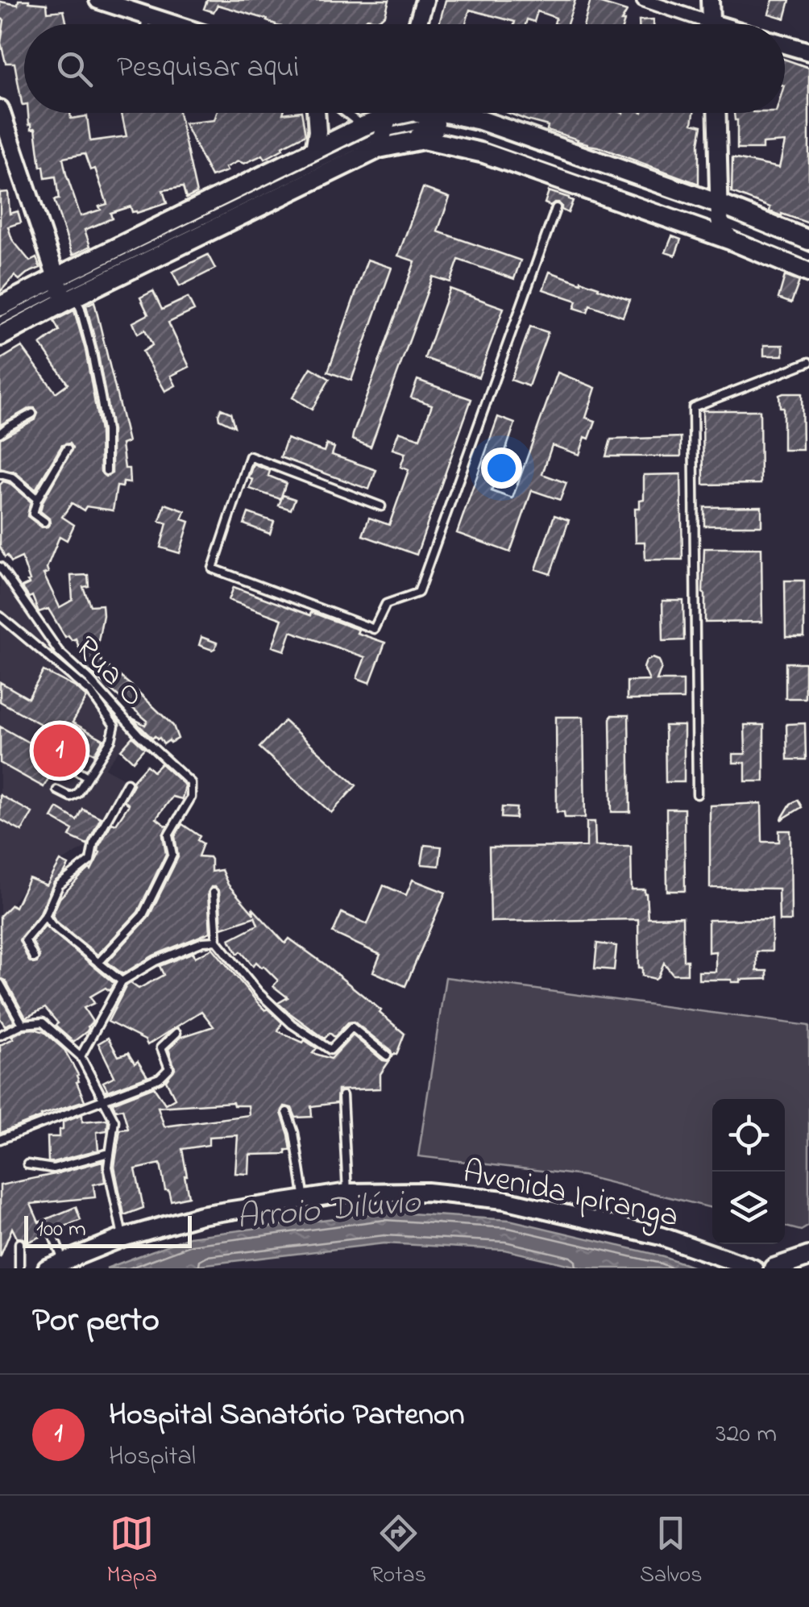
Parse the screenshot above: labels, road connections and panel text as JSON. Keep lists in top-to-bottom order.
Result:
{
  "streets": {
    "main road": ["Avenida Ipiranga"],
    "lane": ["Rua O"]
  },
  "water": ["Arroio Dilúvio"],
  "scale_bar": "100 m",
  "page": {
    "search": "Pesquisar aqui",
    "pins": "1",
    "scale": "100 m",
    "heading": "Por perto",
    "list": [
      {
        "mark": "1",
        "name": "Hospital Sanatório Partenon",
        "note": "Hospital",
        "value": "320 m"
      }
    ],
    "nav": ["Mapa", "Rotas", "Salvos"]
  }
}
